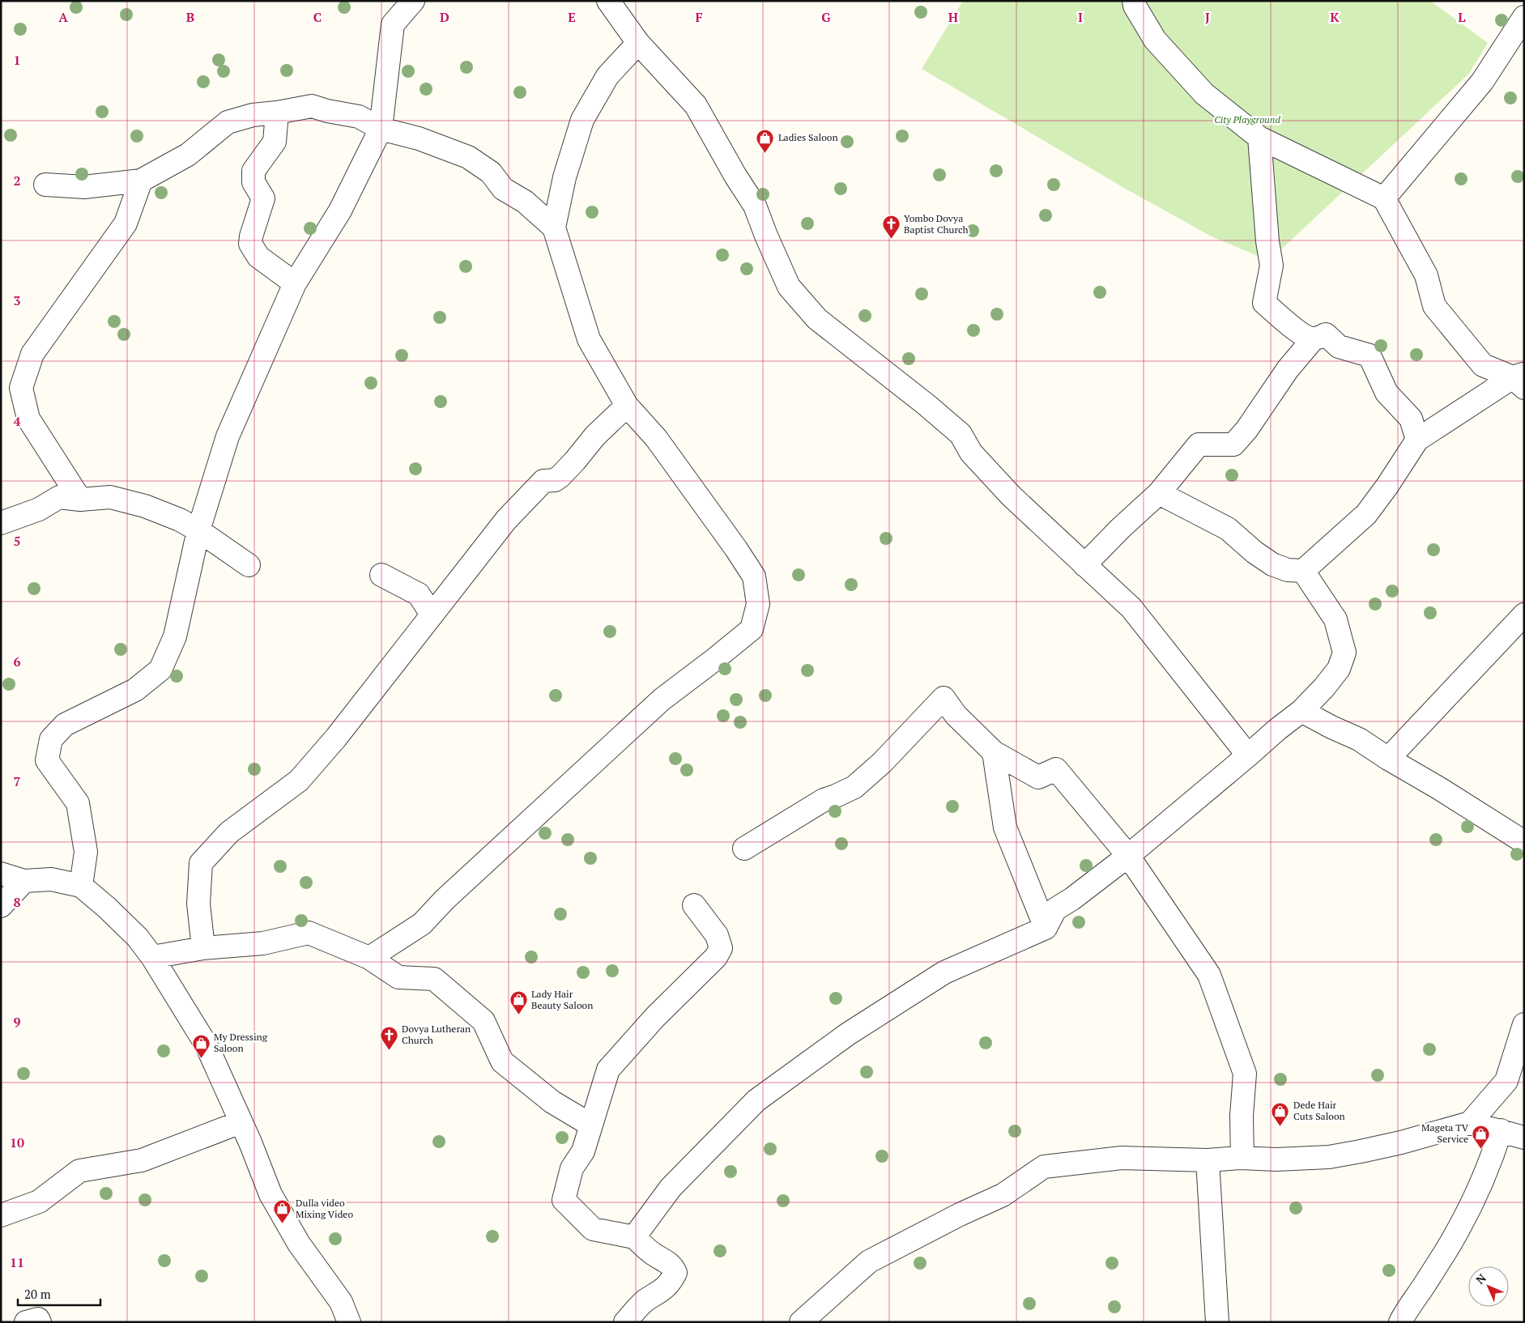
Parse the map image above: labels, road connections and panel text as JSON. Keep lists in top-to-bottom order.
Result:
{
  "parks": ["City Playground"],
  "places": {
    "shop": [
      "Ladies Saloon",
      "Lady Hair Beauty Saloon",
      "My Dressing Saloon",
      "Dede Hair Cuts Saloon",
      "Mageta TV Service",
      "Dulla video Mixing Video"
    ],
    "church": ["Yombo Dovya Baptist Church", "Dovya Lutheran Church"]
  },
  "scale_bar": "20 m",
  "north": "top left",
  "grid": {
    "columns": [
      "A",
      "B",
      "C",
      "D",
      "E",
      "F",
      "G",
      "H",
      "I",
      "J",
      "K",
      "L"
    ],
    "rows": [
      "1",
      "2",
      "3",
      "4",
      "5",
      "6",
      "7",
      "8",
      "9",
      "10",
      "11"
    ]
  }
}
